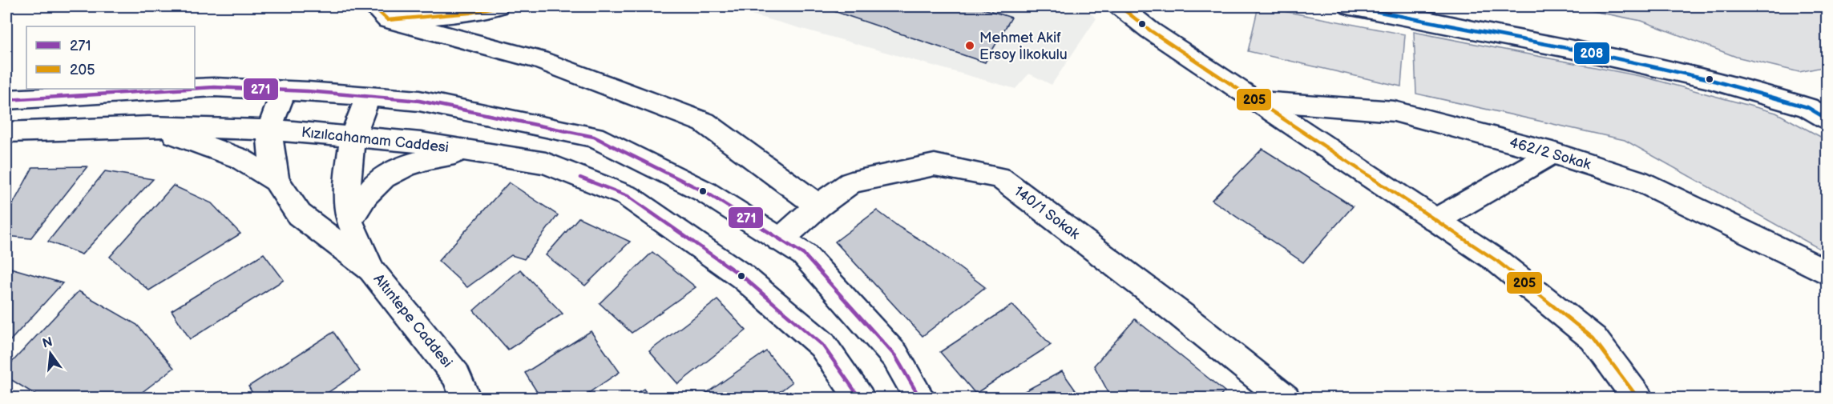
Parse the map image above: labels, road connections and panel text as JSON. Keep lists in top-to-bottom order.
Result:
{
  "streets": {
    "street": [
      "Kızılcahamam Caddesi",
      "462/2 Sokak",
      "140/1 Sokak",
      "Altıntepe Caddesi"
    ]
  },
  "places": ["Mehmet Akif Ersoy İlkokulu"],
  "lines": ["transit line 205", "transit line 208", "transit line 271"],
  "legend": ["271", "205"],
  "north": "top"
}
